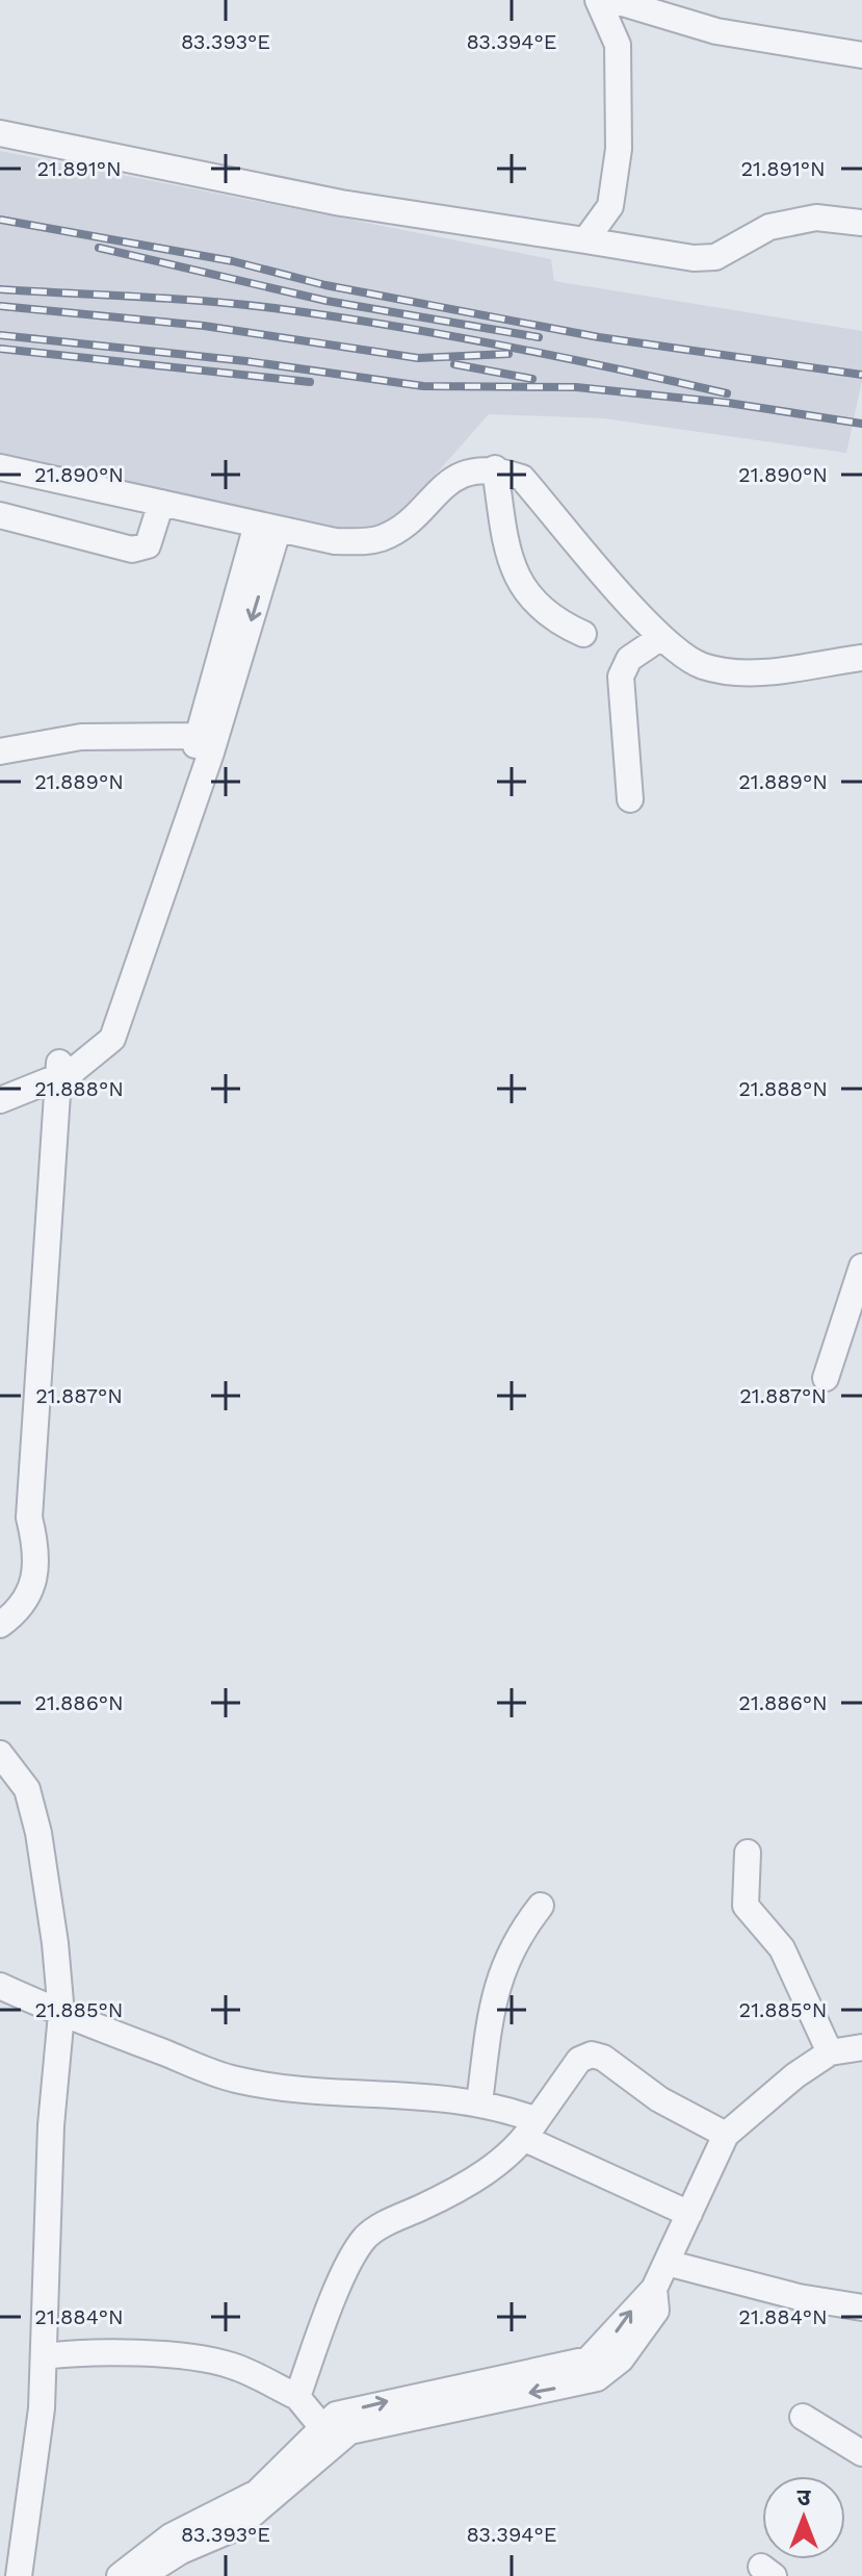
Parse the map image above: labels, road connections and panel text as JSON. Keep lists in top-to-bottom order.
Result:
{
  "north": "top",
  "coordinates": [
    "83.393°E",
    "83.394°E",
    "21.891°N",
    "21.890°N",
    "21.889°N",
    "21.888°N",
    "21.887°N",
    "21.886°N",
    "21.885°N",
    "21.884°N"
  ]
}
